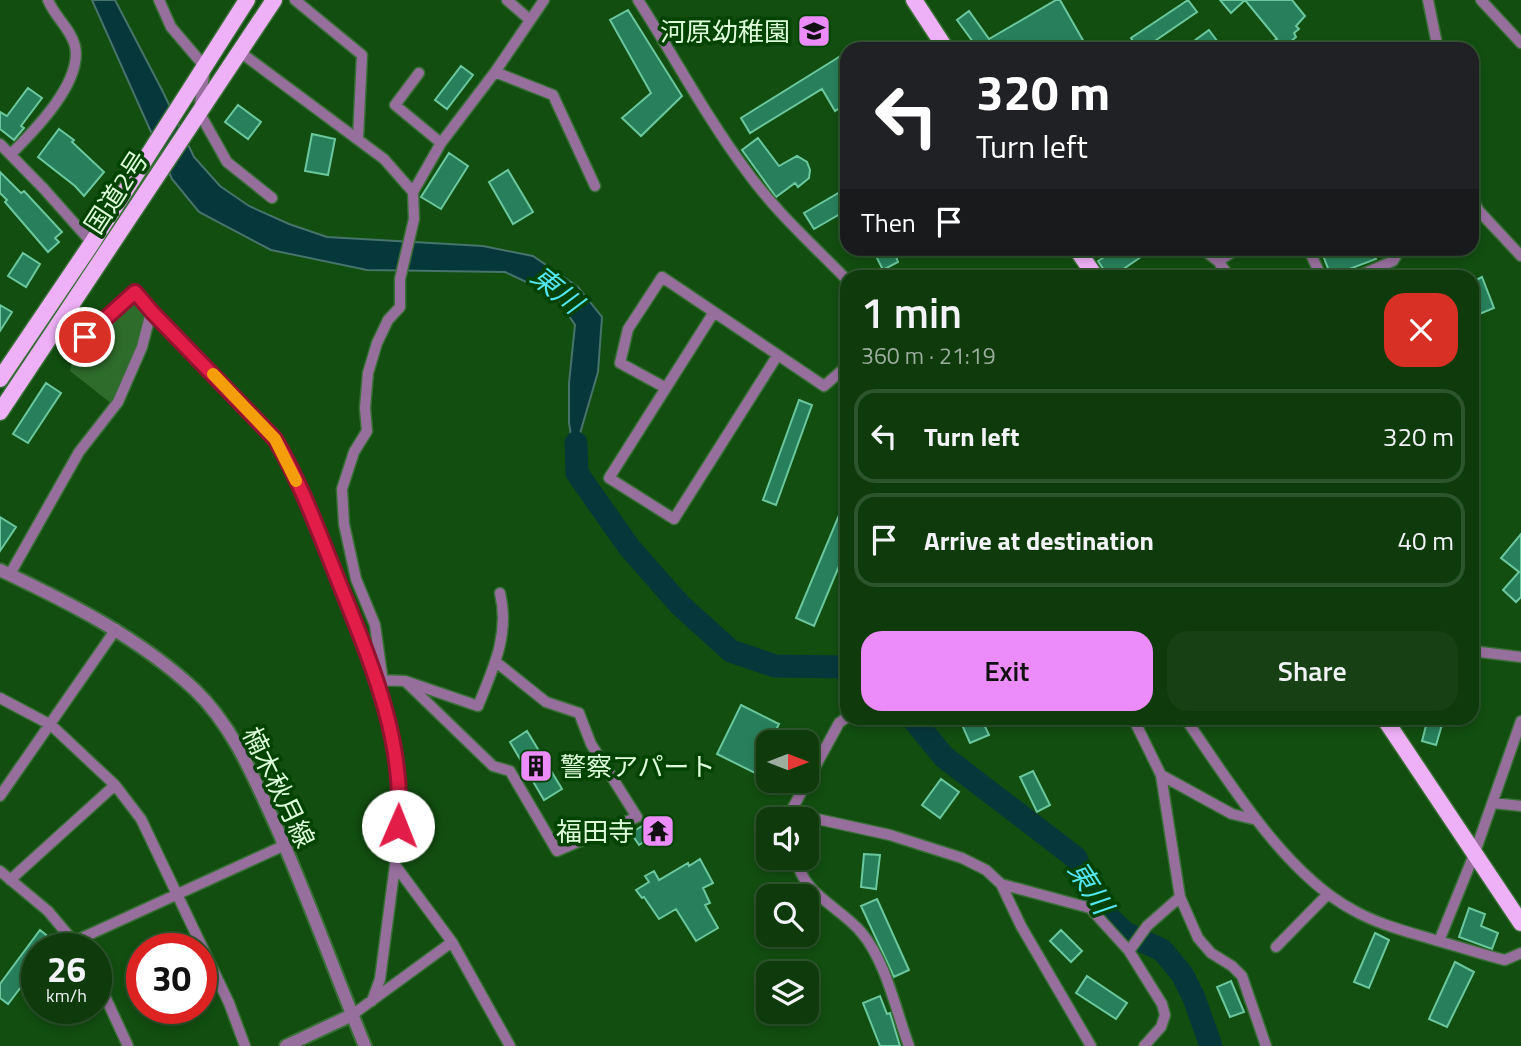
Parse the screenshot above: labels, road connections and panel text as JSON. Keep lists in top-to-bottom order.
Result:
{
  "streets": {
    "highway": ["国道2号"],
    "street": ["楠木秋月線"]
  },
  "water": ["東川"],
  "places": {
    "school or university": ["河原幼稚園"],
    "building": ["警察アパート"],
    "temple": ["福田寺"]
  },
  "north": "right",
  "page": {
    "turn": ["320 m", "Turn left"],
    "then": "Then",
    "heading": ["1 min", "360 m · 21:19"],
    "list": [
      {
        "name": "Turn left",
        "value": "320 m"
      },
      {
        "name": "Arrive at destination",
        "value": "40 m"
      }
    ],
    "buttons": ["Exit", "Share"],
    "speed": "26 km/h",
    "limit": "30"
  }
}
